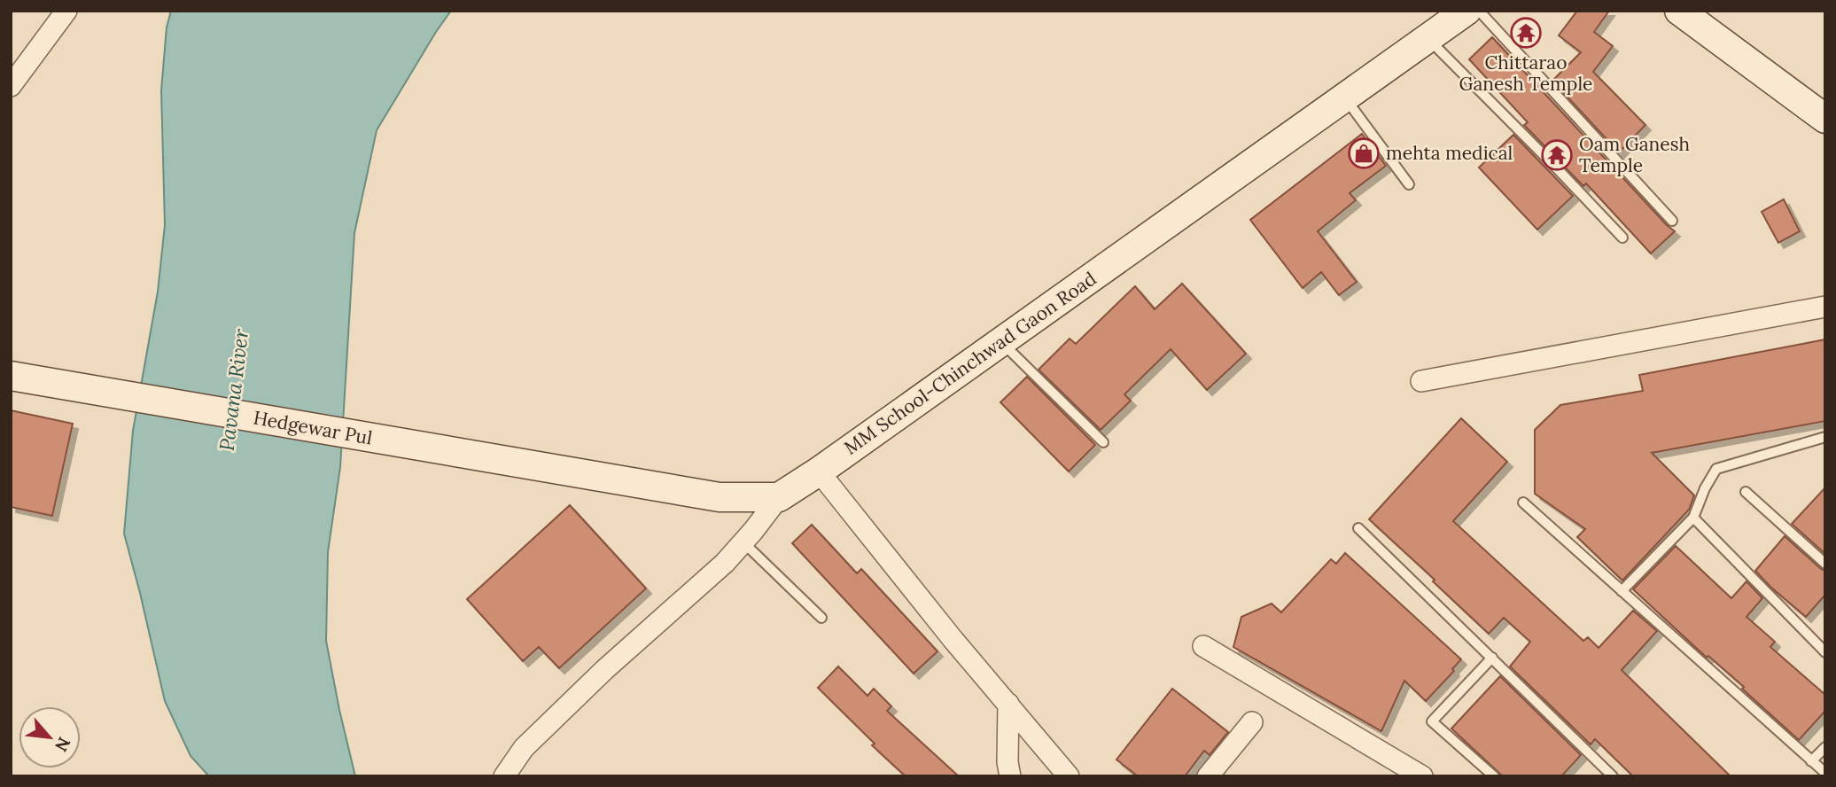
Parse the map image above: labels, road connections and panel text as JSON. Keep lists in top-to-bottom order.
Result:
{
  "streets": {
    "main road": ["MM School-Chinchwad Gaon Road", "Hedgewar Pul"]
  },
  "crossings": [
    ["MM School-Chinchwad Gaon Road", "Hedgewar Pul"]
  ],
  "water": ["Pavana River"],
  "places": {
    "temple": ["Chittarao Ganesh Temple", "Oam Ganesh Temple"],
    "shop": ["mehta medical"]
  },
  "north": "bottom right"
}
